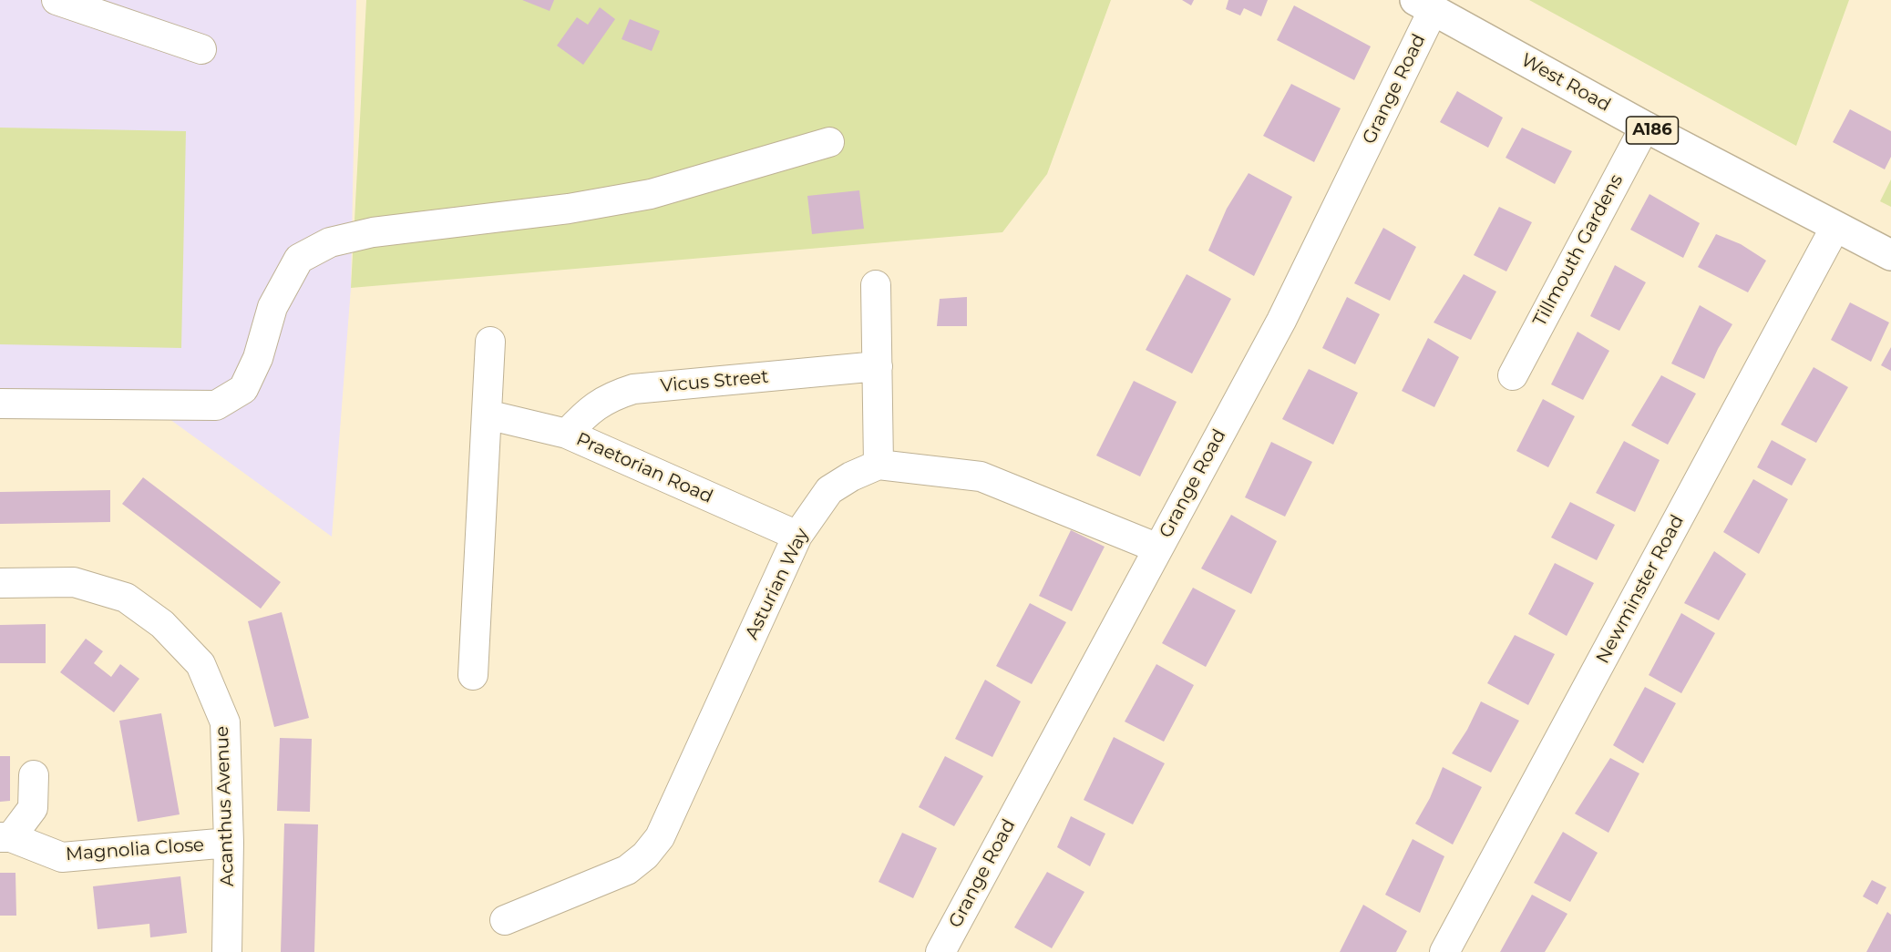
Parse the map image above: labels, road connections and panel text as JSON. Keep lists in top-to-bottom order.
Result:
{
  "streets": {
    "main road": ["West Road", "A186"],
    "street": [
      "Grange Road",
      "Tillmouth Gardens",
      "Vicus Street",
      "Praetorian Road",
      "Asturian Way",
      "Newminster Road",
      "Acanthus Avenue",
      "Magnolia Close"
    ]
  },
  "crossings": [
    ["West Road", "Grange Road"],
    ["West Road", "Tillmouth Gardens"],
    ["West Road", "Newminster Road"],
    ["Vicus Street", "Praetorian Road"],
    ["Praetorian Road", "Asturian Way"],
    ["Acanthus Avenue", "Magnolia Close"]
  ]
}
